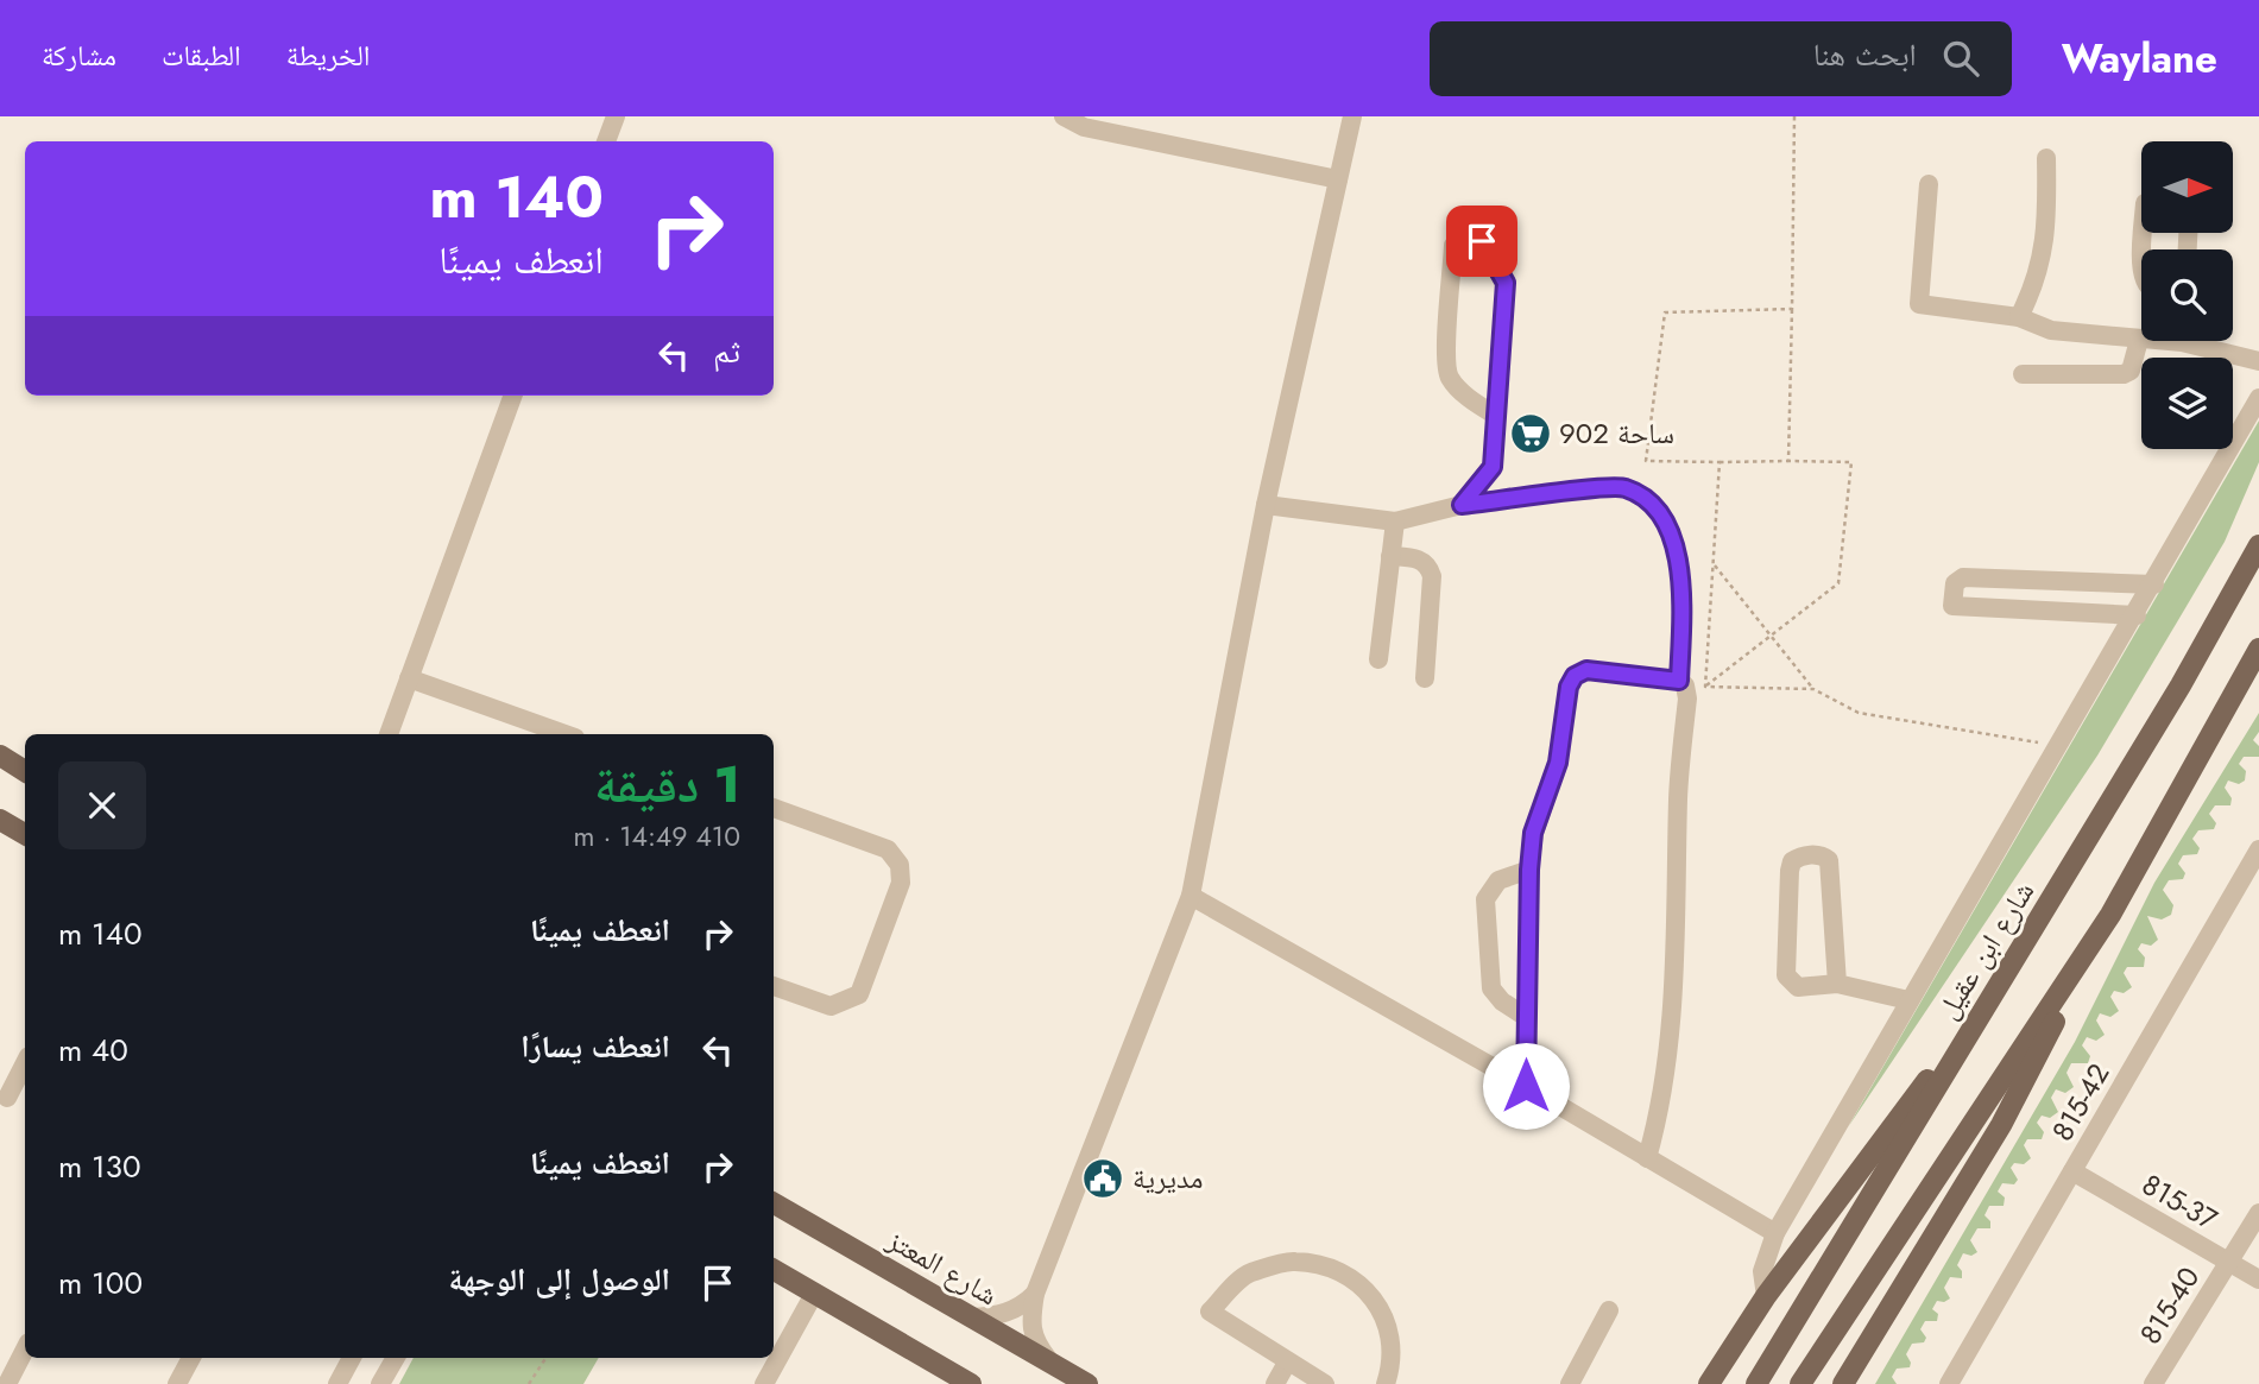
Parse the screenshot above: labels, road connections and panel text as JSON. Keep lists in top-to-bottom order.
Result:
{
  "streets": {
    "main road": ["شارع ابن عقيل", "شارع المعتز"],
    "street": ["815-42", "815-37", "815-40"]
  },
  "crossings": [
    ["815-42", "815-37"],
    ["815-37", "815-40"]
  ],
  "places": {
    "supermarket": ["ساحة 902"],
    "public building": ["مديرية"]
  },
  "north": "right",
  "page": {
    "header": "Waylane",
    "search": "ابحث هنا",
    "nav": ["الخريطة", "الطبقات", "مشاركة"],
    "turn": ["140 m", "انعطف يمينًا"],
    "then": "ثم",
    "heading": ["1 دقيقة", "410 m · 14:49"],
    "list": [
      {
        "name": "انعطف يمينًا",
        "value": "140 m"
      },
      {
        "name": "انعطف يسارًا",
        "value": "40 m"
      },
      {
        "name": "انعطف يمينًا",
        "value": "130 m"
      },
      {
        "name": "الوصول إلى الوجهة",
        "value": "100 m"
      }
    ]
  }
}
